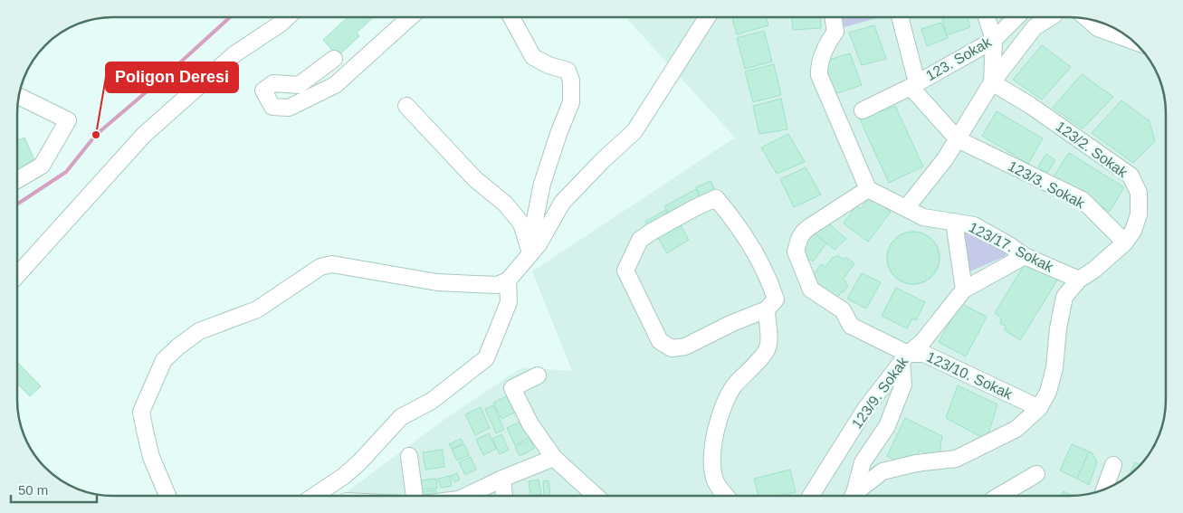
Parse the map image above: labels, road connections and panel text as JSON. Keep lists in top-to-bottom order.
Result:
{
  "streets": {
    "street": [
      "123. Sokak",
      "123/2. Sokak",
      "123/3. Sokak",
      "123/17. Sokak",
      "123/10. Sokak",
      "123/9. Sokak"
    ]
  },
  "crossings": [
    ["123/2. Sokak", "123/3. Sokak"],
    ["123/17. Sokak", "123/10. Sokak"],
    ["123/17. Sokak", "123/9. Sokak"],
    ["123/10. Sokak", "123/9. Sokak"]
  ],
  "places": ["Poligon Deresi"],
  "scale_bar": "50 m"
}
